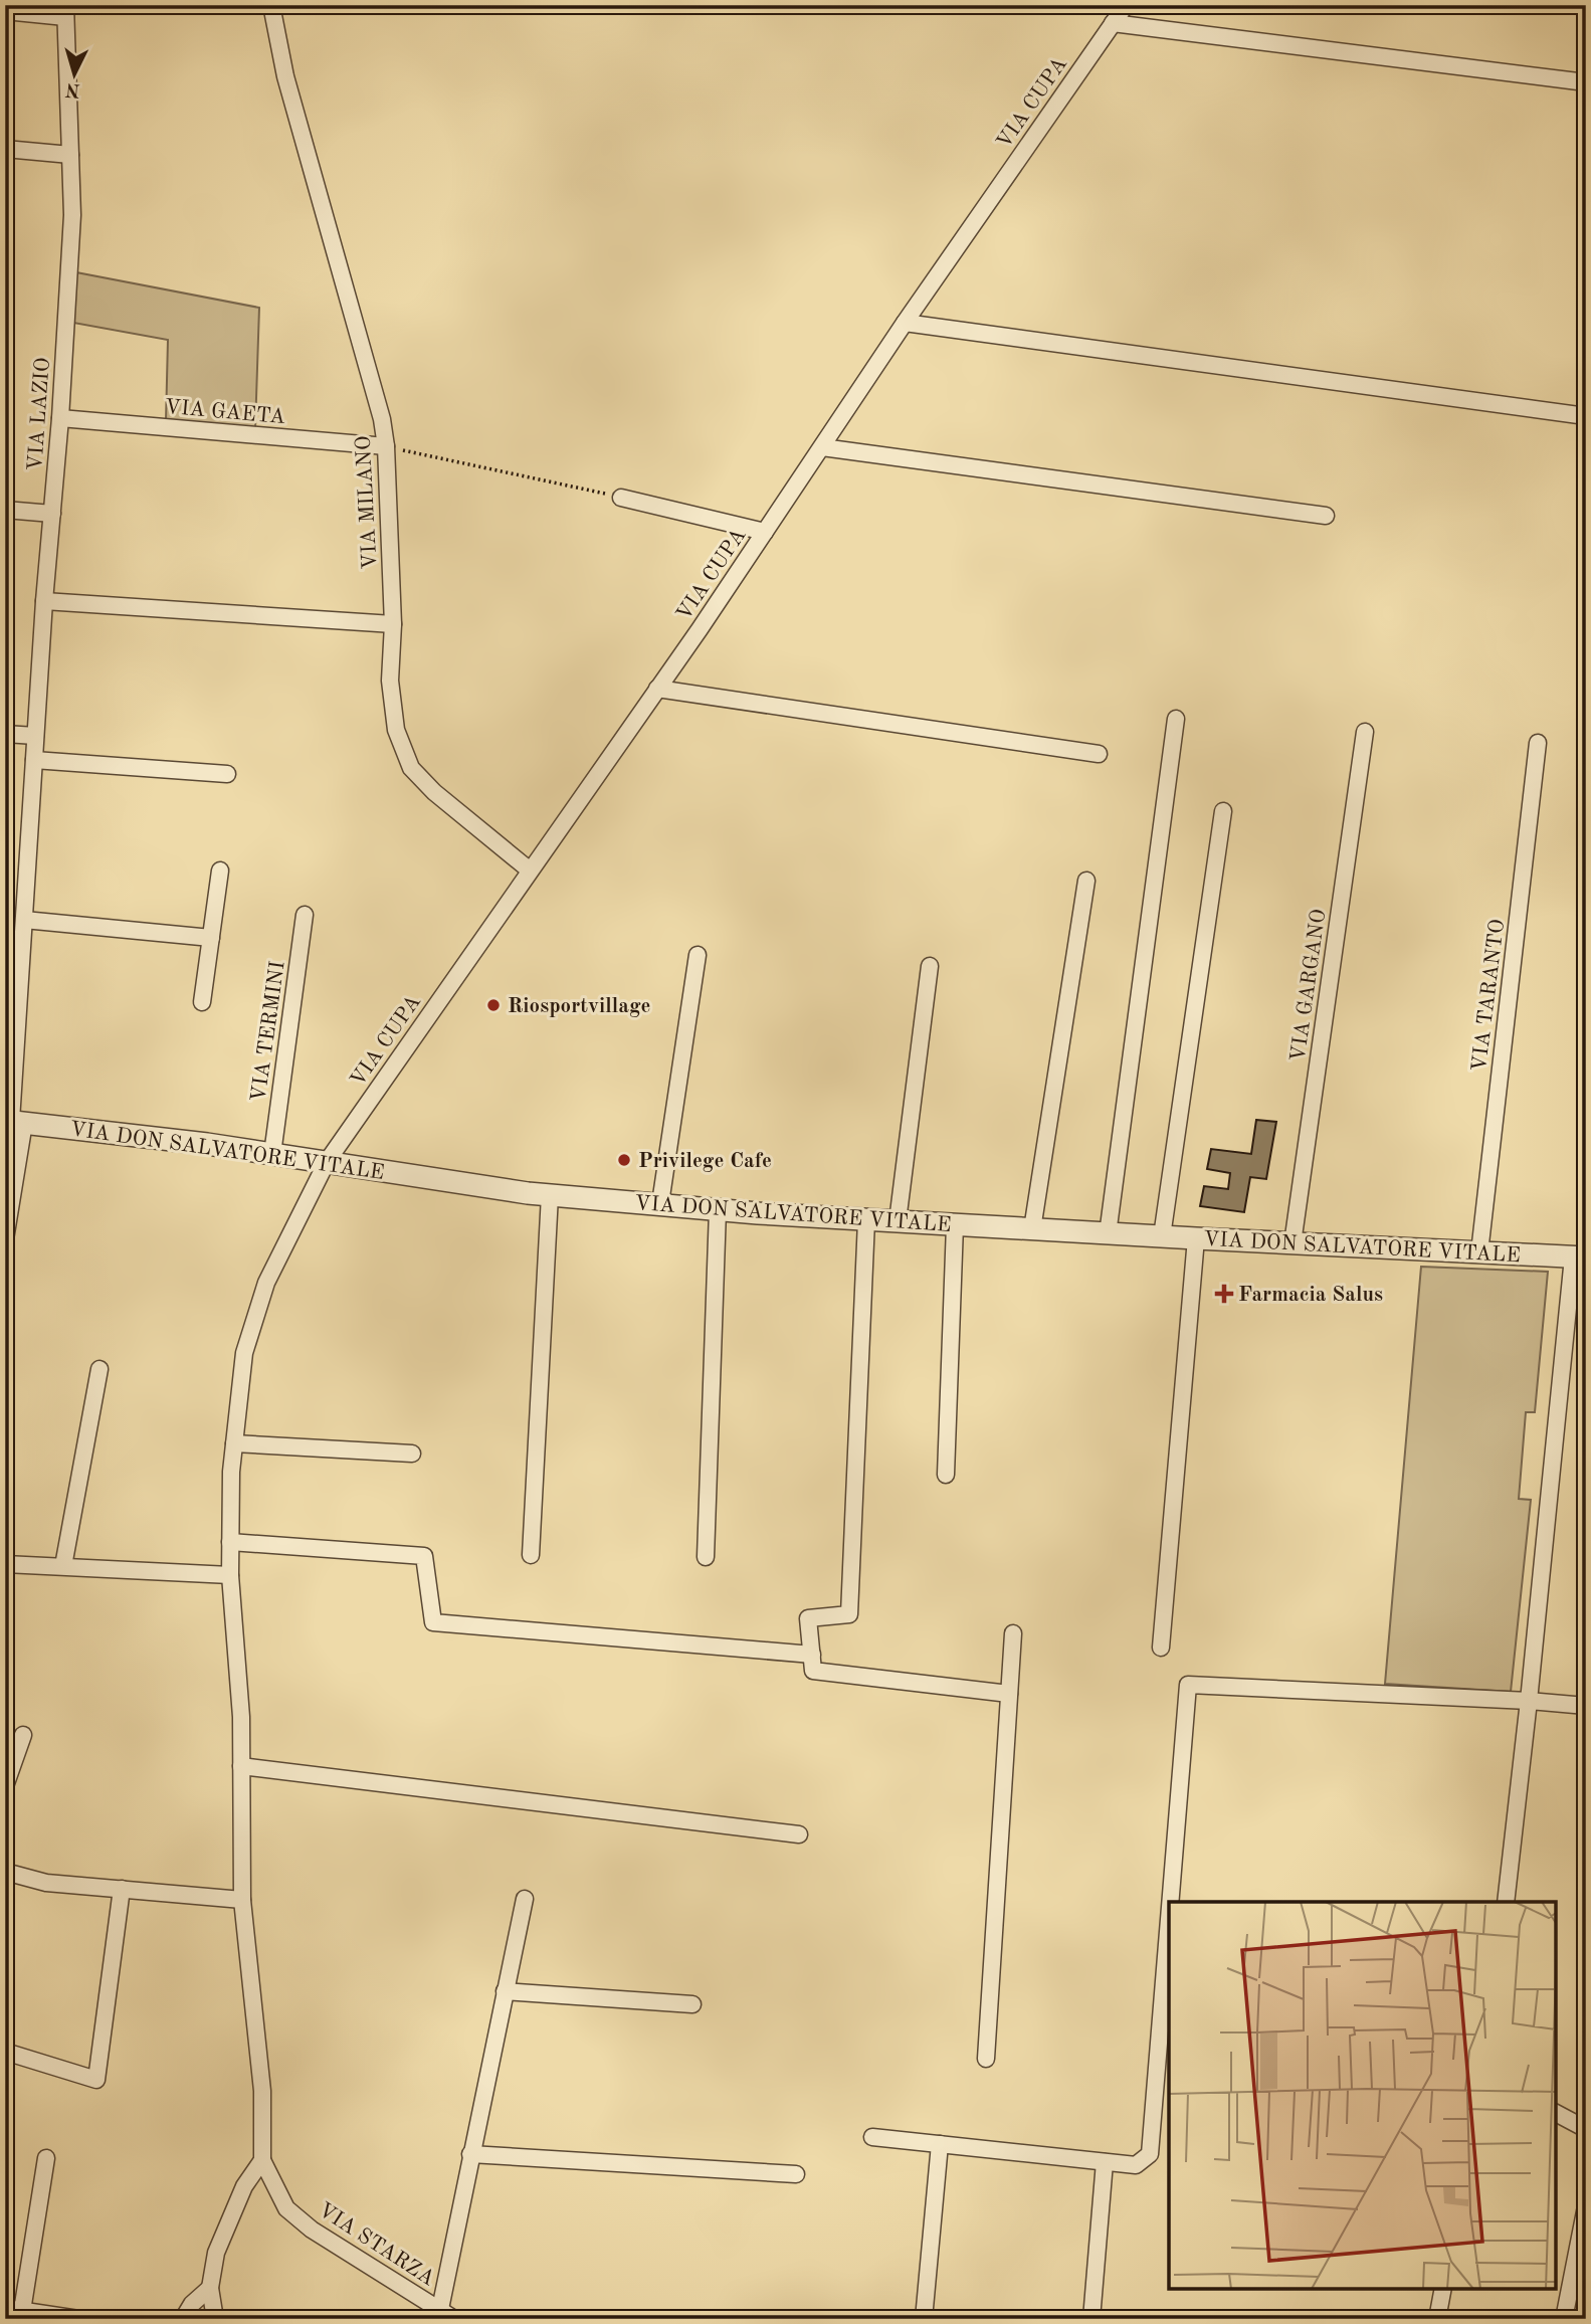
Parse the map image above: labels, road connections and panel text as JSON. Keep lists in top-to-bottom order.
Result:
{
  "streets": {
    "street": [
      "VIA CUPA",
      "VIA GAETA",
      "VIA LAZIO",
      "VIA MILANO",
      "VIA GARGANO",
      "VIA TARANTO",
      "VIA TERMINI",
      "VIA DON SALVATORE VITALE",
      "VIA STARZA"
    ]
  },
  "crossings": [
    ["VIA CUPA", "VIA MILANO"],
    ["VIA CUPA", "VIA DON SALVATORE VITALE"],
    ["VIA CUPA", "VIA STARZA"],
    ["VIA GAETA", "VIA LAZIO"],
    ["VIA GAETA", "VIA MILANO"],
    ["VIA LAZIO", "VIA DON SALVATORE VITALE"],
    ["VIA GARGANO", "VIA DON SALVATORE VITALE"],
    ["VIA TARANTO", "VIA DON SALVATORE VITALE"],
    ["VIA TERMINI", "VIA DON SALVATORE VITALE"]
  ],
  "places": {
    "other": ["Riosportvillage", "Privilege Cafe"],
    "health": ["Farmacia Salus"]
  },
  "north": "bottom"
}
